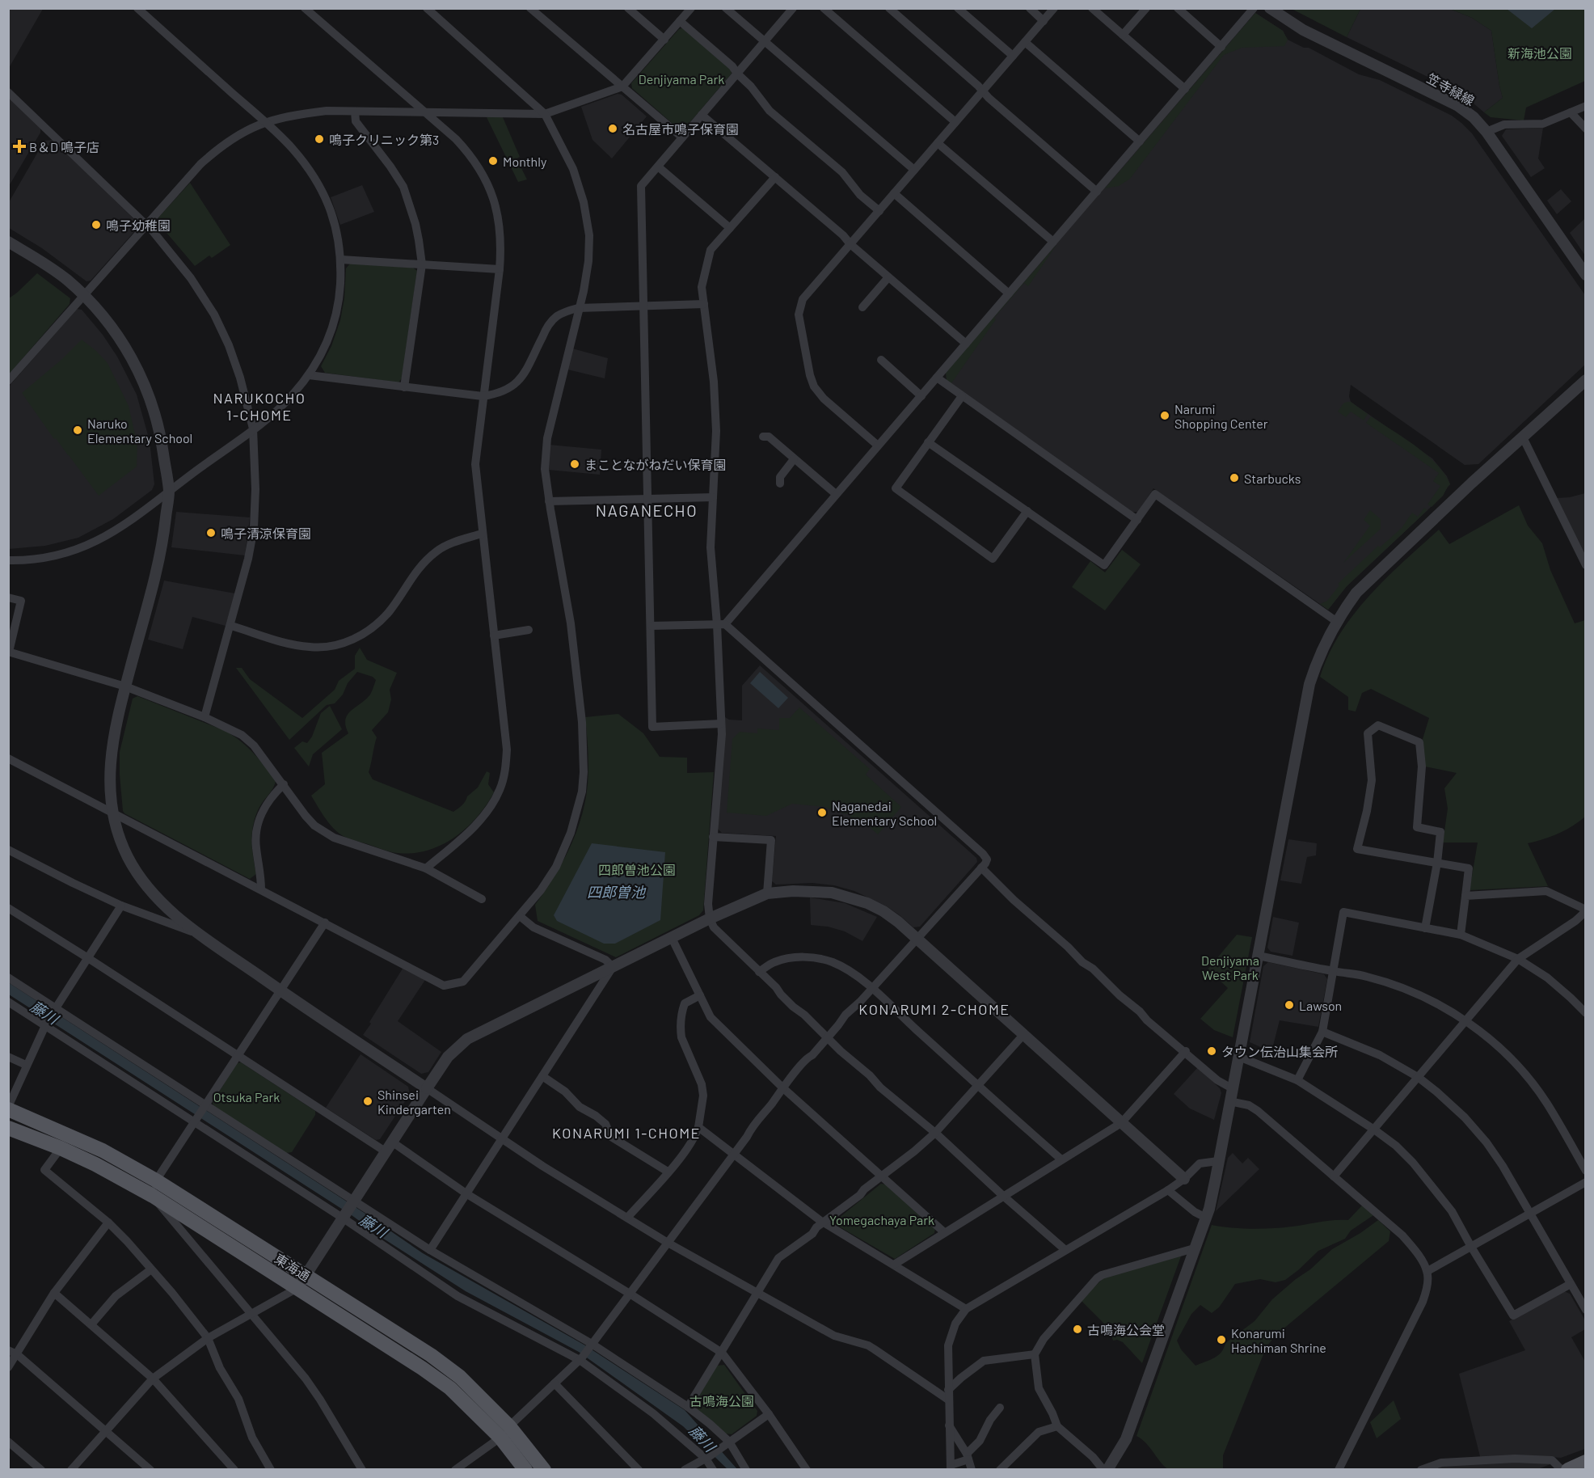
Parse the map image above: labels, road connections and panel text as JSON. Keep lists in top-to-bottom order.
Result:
{
  "streets": {
    "main road": ["東海通"],
    "street": ["笠寺緑線"]
  },
  "districts": [
    "NARUKOCHO 1-CHOME",
    "NAGANECHO",
    "KONARUMI 2-CHOME",
    "KONARUMI 1-CHOME"
  ],
  "water": ["四郎曽池", "藤川"],
  "parks": [
    "新海池公園",
    "Denjiyama Park",
    "四郎曽池公園",
    "Denjiyama West Park",
    "Otsuka Park",
    "Yomegachaya Park",
    "古鳴海公園"
  ],
  "places": {
    "other": [
      "名古屋市鳴子保育園",
      "鳴子クリニック第3",
      "Monthly",
      "鳴子幼稚園",
      "Narumi Shopping Center",
      "Naruko Elementary School",
      "まことながねだい保育園",
      "Starbucks",
      "鳴子清涼保育園",
      "Naganedai Elementary School",
      "Lawson",
      "タウン伝治山集会所",
      "Shinsei Kindergarten",
      "古鳴海公会堂",
      "Konarumi Hachiman Shrine"
    ],
    "health": ["B＆D 鳴子店"]
  }
}
